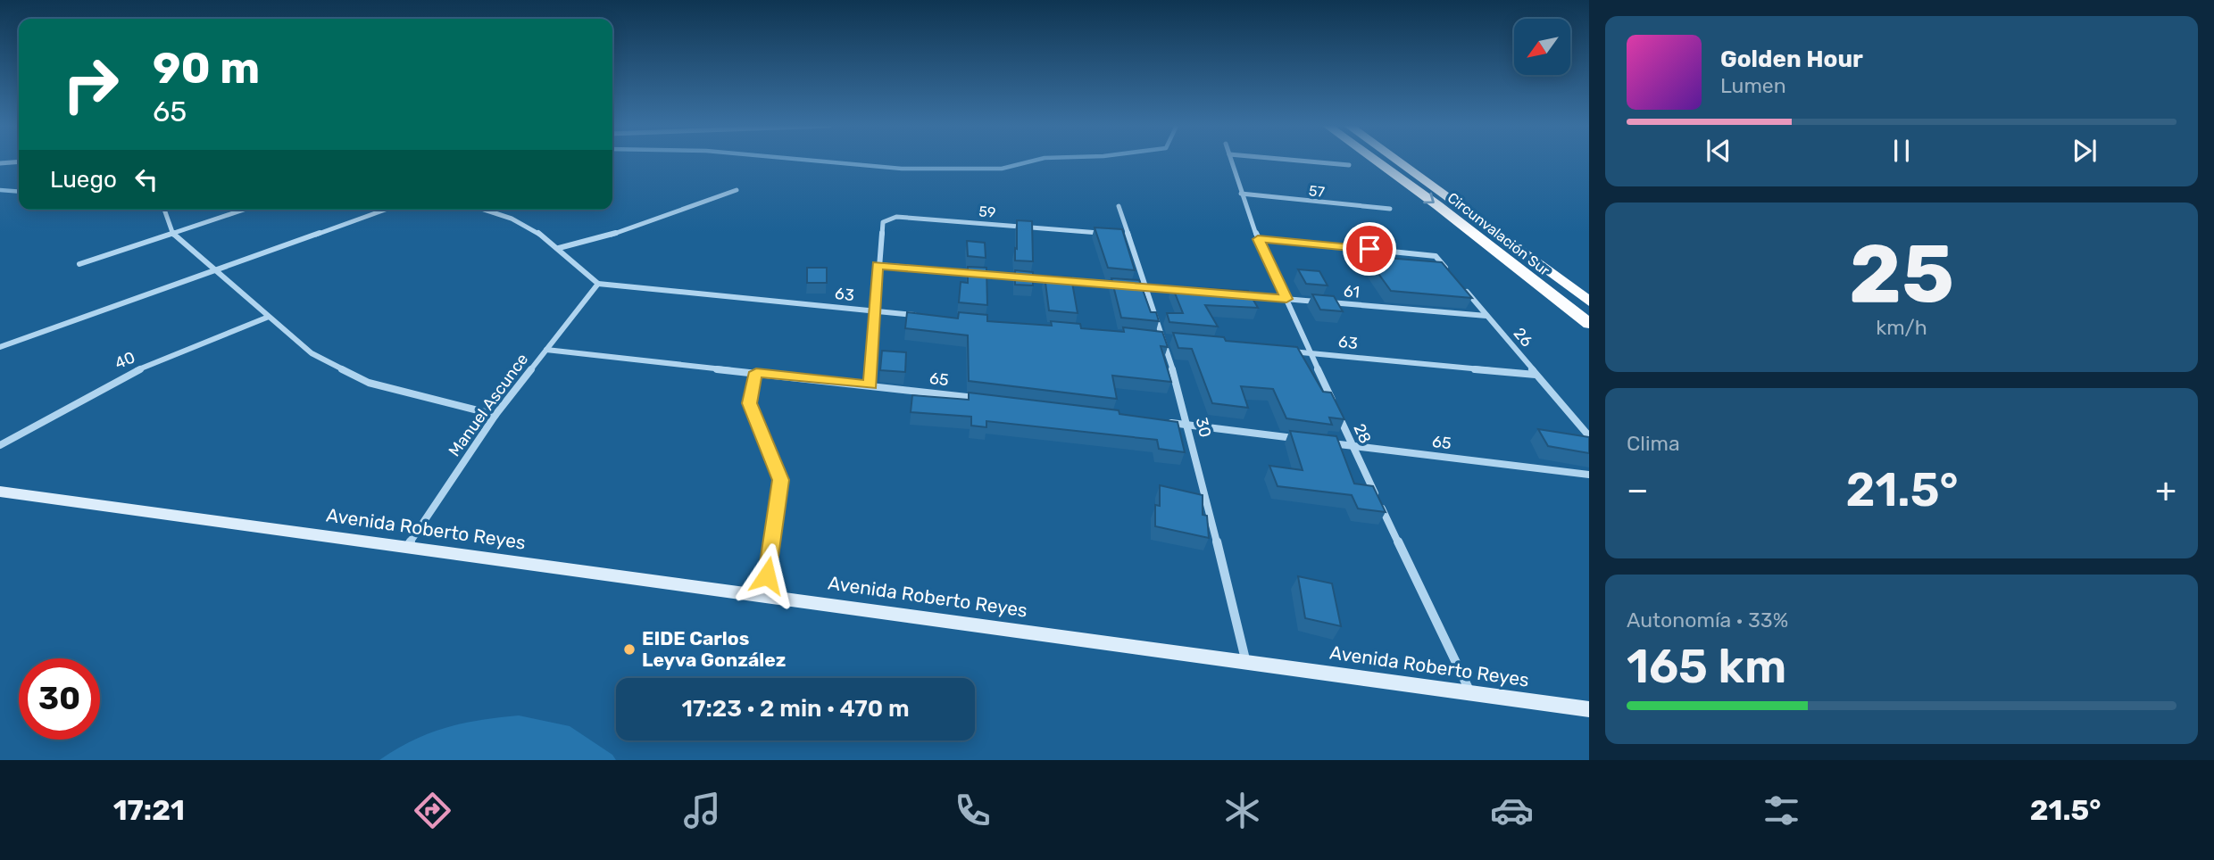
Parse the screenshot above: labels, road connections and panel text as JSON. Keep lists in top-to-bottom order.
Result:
{
  "streets": {
    "highway": ["Circunvalación Sur"],
    "main road": ["Avenida Roberto Reyes"],
    "street": [
      "57",
      "59",
      "61",
      "63",
      "26",
      "40",
      "65",
      "Manuel Ascunce",
      "30",
      "28"
    ]
  },
  "crossings": [
    ["61", "26"],
    ["63", "26"],
    ["63", "Manuel Ascunce"],
    ["65", "Manuel Ascunce"],
    ["65", "28"],
    ["Manuel Ascunce", "Avenida Roberto Reyes"],
    ["30", "Avenida Roberto Reyes"],
    ["28", "Avenida Roberto Reyes"]
  ],
  "places": ["EIDE Carlos Leyva González"],
  "north": "bottom left",
  "page": {
    "turn": ["90 m", "65"],
    "song": ["Golden Hour", "Lumen"],
    "then": "Luego",
    "tile": [
      ["25", "km/h"],
      "Clima",
      ["Autonomía · 33%", "165 km"]
    ],
    "heat": ["−", "21.5°", "+"],
    "limit": "30",
    "trip": "17:23 · 2 min · 470 m",
    "tabs": ["17:21", "21.5°"]
  }
}
